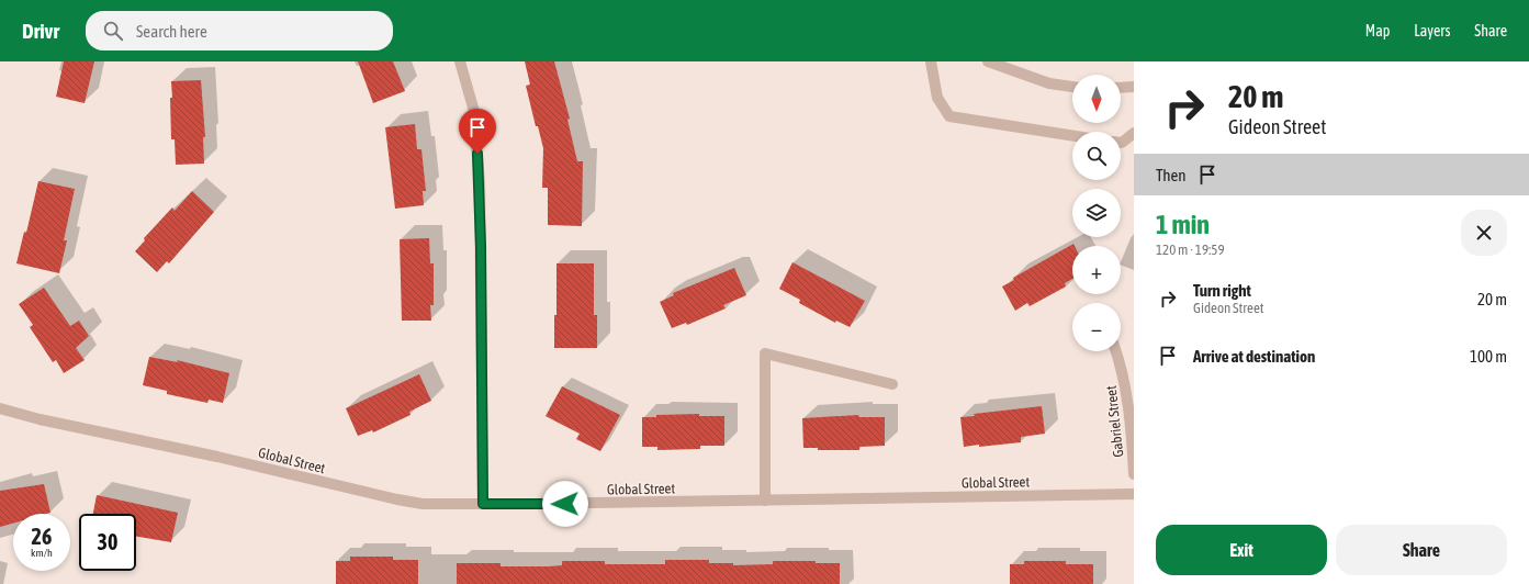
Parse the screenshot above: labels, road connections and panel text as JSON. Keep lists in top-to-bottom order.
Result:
{
  "streets": {
    "street": ["Gabriel Street", "Global Street"]
  },
  "north": "bottom",
  "page": {
    "header": "Drivr",
    "search": "Search here",
    "nav": ["Map", "Layers", "Share"],
    "turn": ["20 m", "Gideon Street"],
    "map_buttons": ["+", "−"],
    "then": "Then",
    "heading": ["1 min", "120 m · 19:59"],
    "list": [
      {
        "name": "Turn right",
        "note": "Gideon Street",
        "value": "20 m"
      },
      {
        "name": "Arrive at destination",
        "value": "100 m"
      }
    ],
    "speed": "26 km/h",
    "limit": "30",
    "buttons": ["Exit", "Share"]
  }
}
